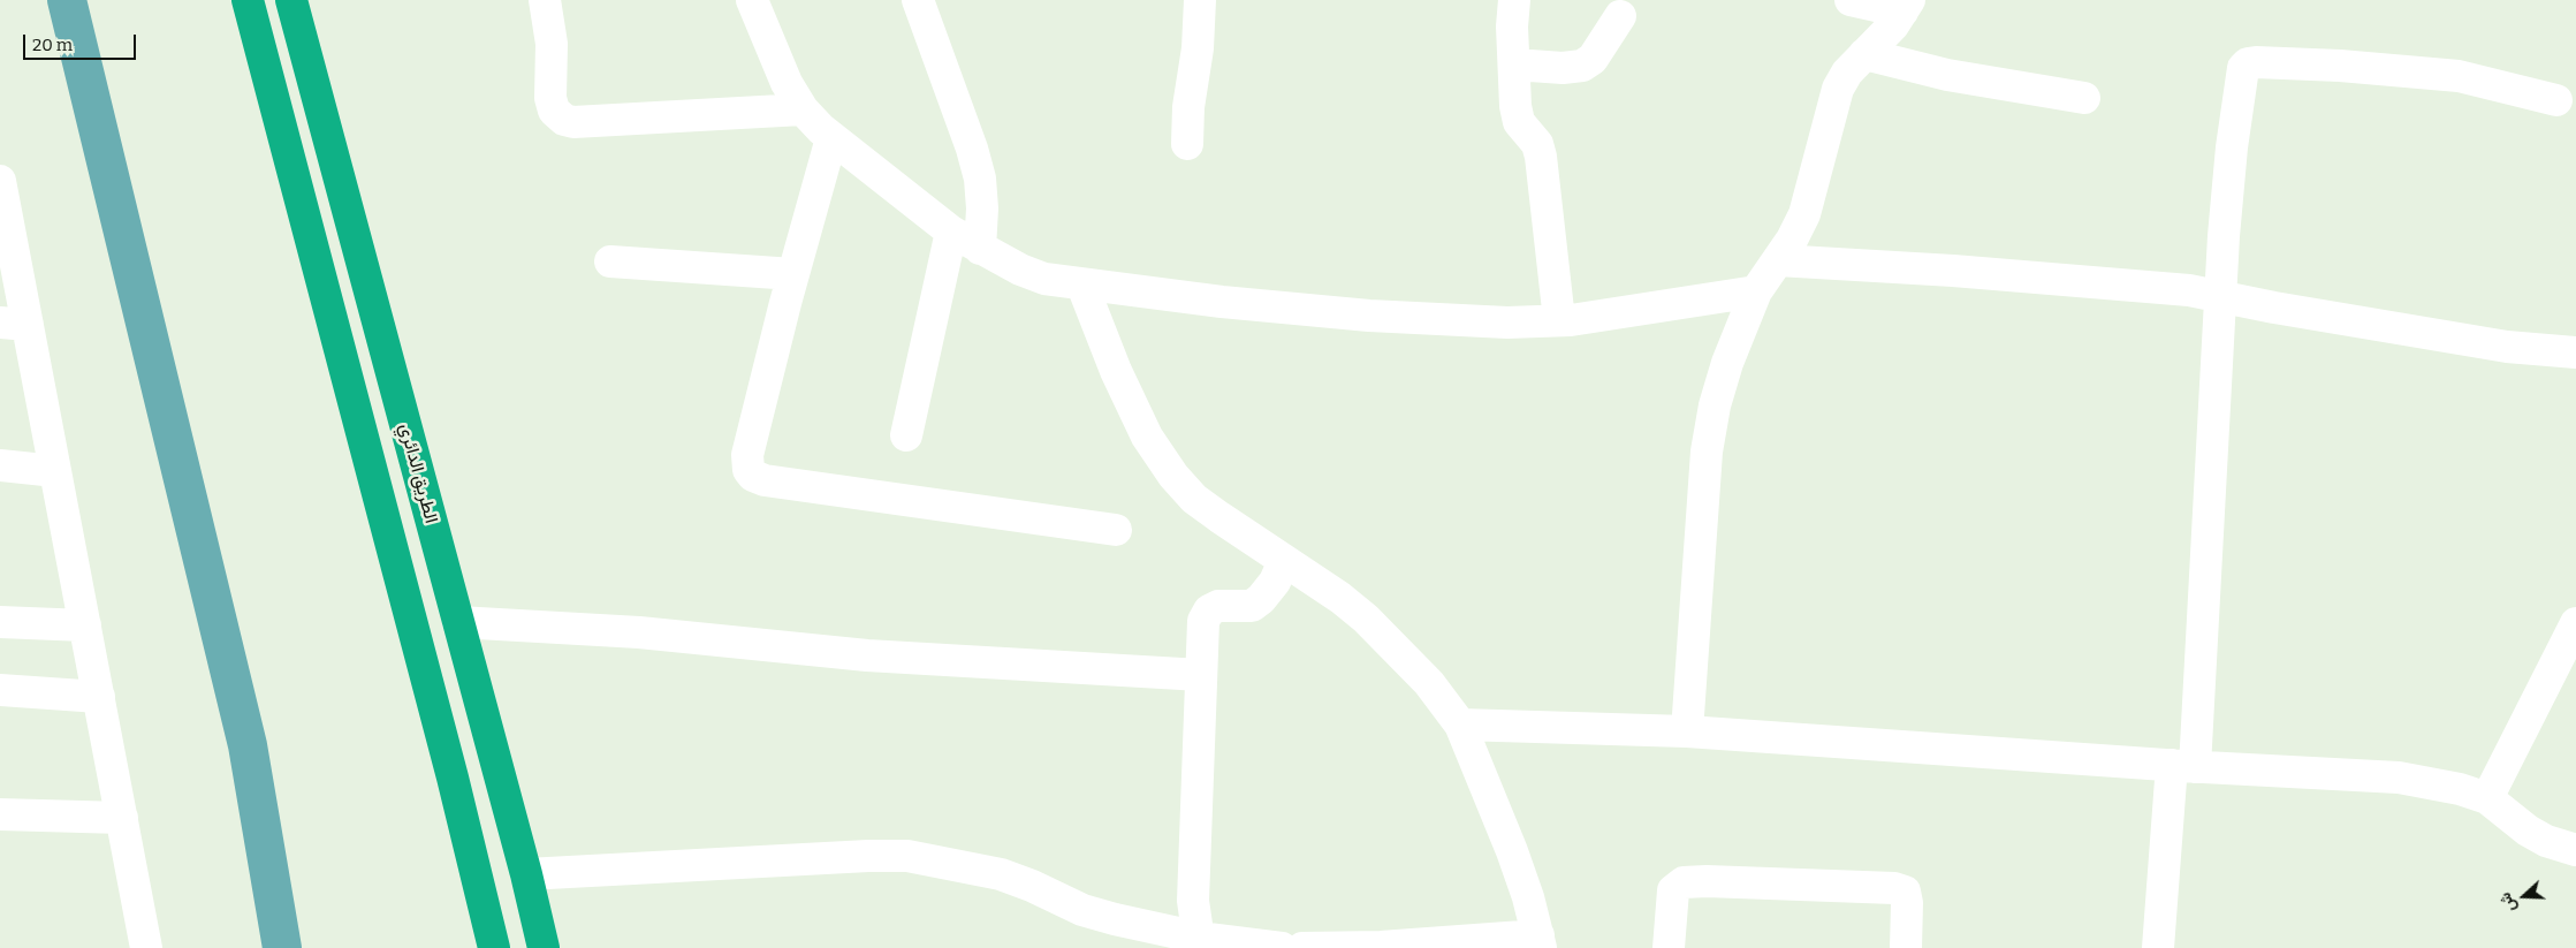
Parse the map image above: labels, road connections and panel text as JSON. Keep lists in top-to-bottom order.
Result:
{
  "streets": {
    "highway": ["الطريق الدائري"]
  },
  "scale_bar": "20 m",
  "north": "left"
}
